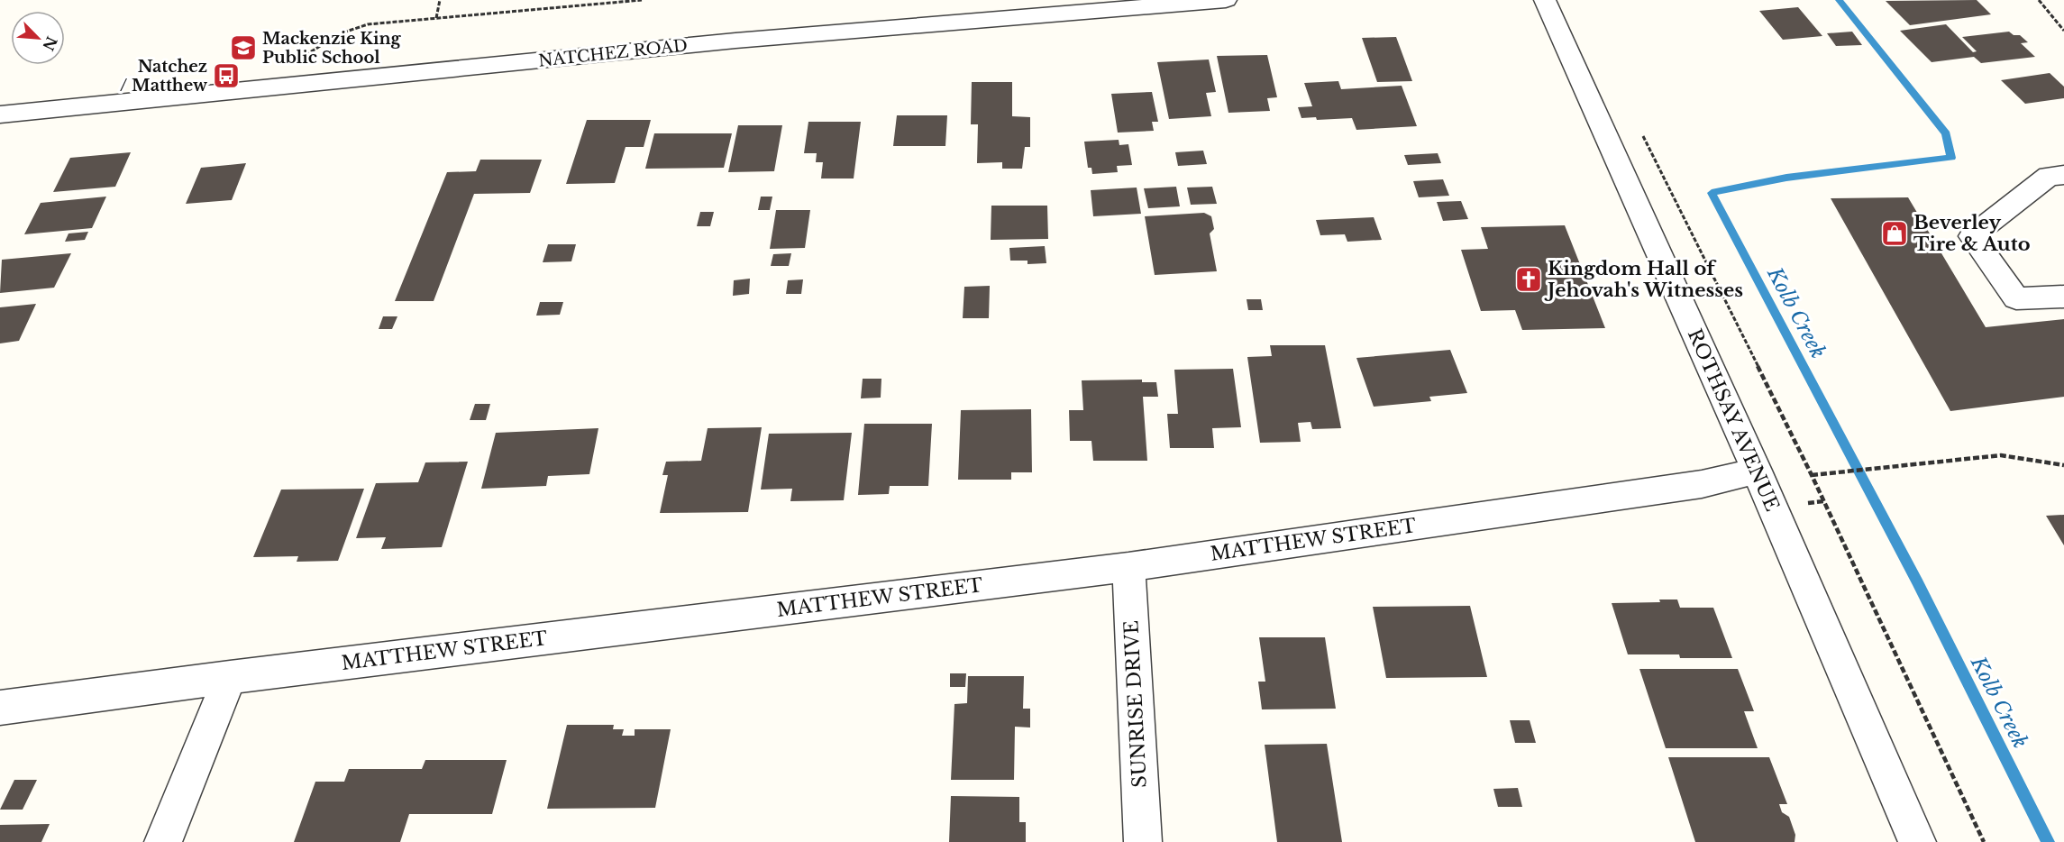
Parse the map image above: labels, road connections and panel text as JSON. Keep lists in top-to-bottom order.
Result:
{
  "streets": {
    "street": [
      "NATCHEZ ROAD",
      "ROTHSAY AVENUE",
      "MATTHEW STREET",
      "SUNRISE DRIVE"
    ]
  },
  "crossings": [
    ["ROTHSAY AVENUE", "MATTHEW STREET"],
    ["MATTHEW STREET", "SUNRISE DRIVE"]
  ],
  "water": ["Kolb Creek"],
  "places": {
    "school or university": ["Mackenzie King Public School"],
    "bus stop": ["Natchez / Matthew"],
    "shop": ["Beverley Tire & Auto"],
    "church": ["Kingdom Hall of Jehovah's Witnesses"]
  },
  "north": "bottom right"
}
